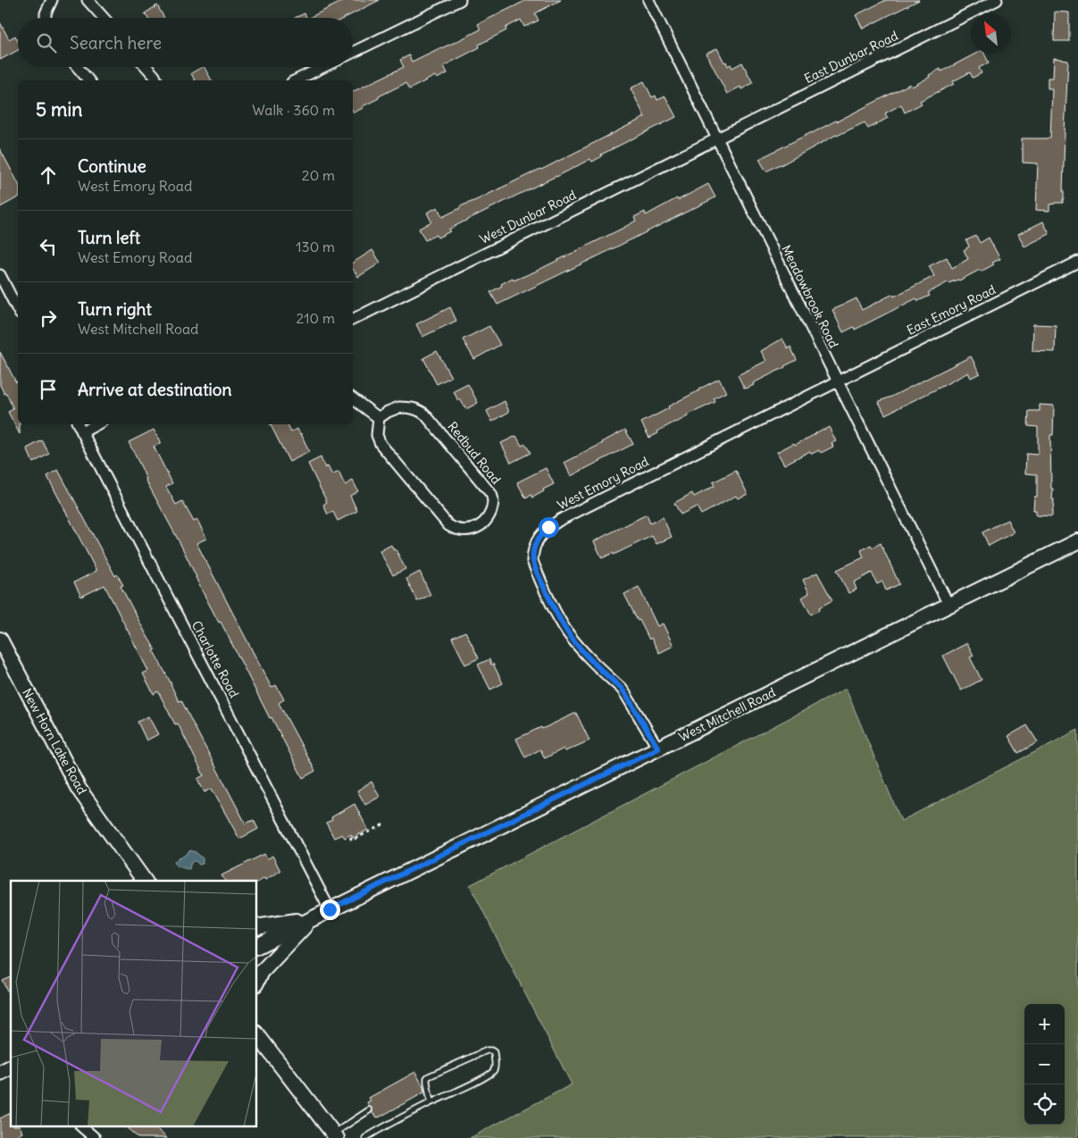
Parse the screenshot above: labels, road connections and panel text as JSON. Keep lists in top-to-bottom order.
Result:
{
  "streets": {
    "main road": ["West Mitchell Road", "New Horn Lake Road"],
    "street": [
      "East Dunbar Road",
      "West Dunbar Road",
      "Meadowbrook Road",
      "East Emory Road",
      "Redbud Road",
      "West Emory Road",
      "Charlotte Road"
    ]
  },
  "crossings": [
    ["East Dunbar Road", "West Dunbar Road"],
    ["East Dunbar Road", "Meadowbrook Road"],
    ["West Dunbar Road", "Meadowbrook Road"],
    ["Meadowbrook Road", "East Emory Road"],
    ["Meadowbrook Road", "West Emory Road"],
    ["Meadowbrook Road", "West Mitchell Road"],
    ["East Emory Road", "West Emory Road"],
    ["West Emory Road", "West Mitchell Road"],
    ["Charlotte Road", "West Mitchell Road"]
  ],
  "north": "top left",
  "page": {
    "search": "Search here",
    "heading": ["5 min", "Walk · 360 m"],
    "list": [
      ["Continue", "West Emory Road", "20 m"],
      ["Turn left", "West Emory Road", "130 m"],
      ["Turn right", "West Mitchell Road", "210 m"],
      "Arrive at destination"
    ],
    "map_buttons": ["+", "−"]
  }
}
